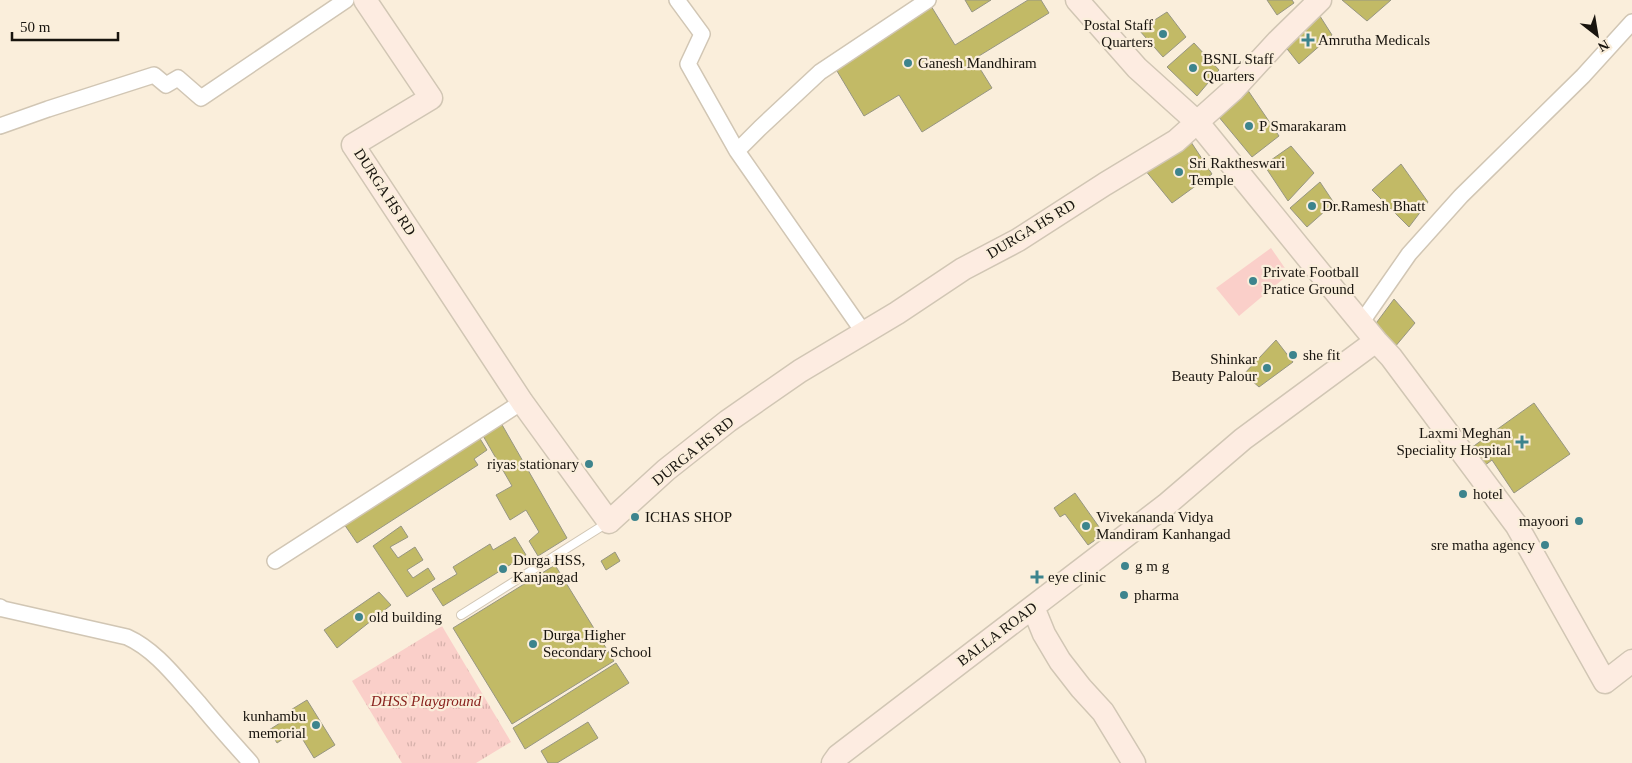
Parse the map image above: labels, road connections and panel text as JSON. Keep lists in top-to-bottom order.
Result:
{
  "streets": {
    "street": ["DURGA HS RD", "BALLA ROAD"]
  },
  "parks": ["DHSS Playground"],
  "places": {
    "other": [
      "Postal Staff Quarters",
      "Ganesh Mandhiram",
      "BSNL Staff Quarters",
      "P Smarakaram",
      "Sri Raktheswari Temple",
      "Dr.Ramesh Bhatt",
      "Private Football Pratice Ground",
      "she fit",
      "Shinkar Beauty Palour",
      "riyas stationary",
      "hotel",
      "ICHAS SHOP",
      "mayoori",
      "Vivekananda Vidya Mandiram Kanhangad",
      "sre matha agency",
      "g m g",
      "Durga HSS, Kanjangad",
      "pharma",
      "old building",
      "Durga Higher Secondary School",
      "kunhambu memorial"
    ],
    "health": ["Amrutha Medicals", "Laxmi Meghan Speciality Hospital", "eye clinic"]
  },
  "scale_bar": "50 m",
  "north": "bottom right"
}
